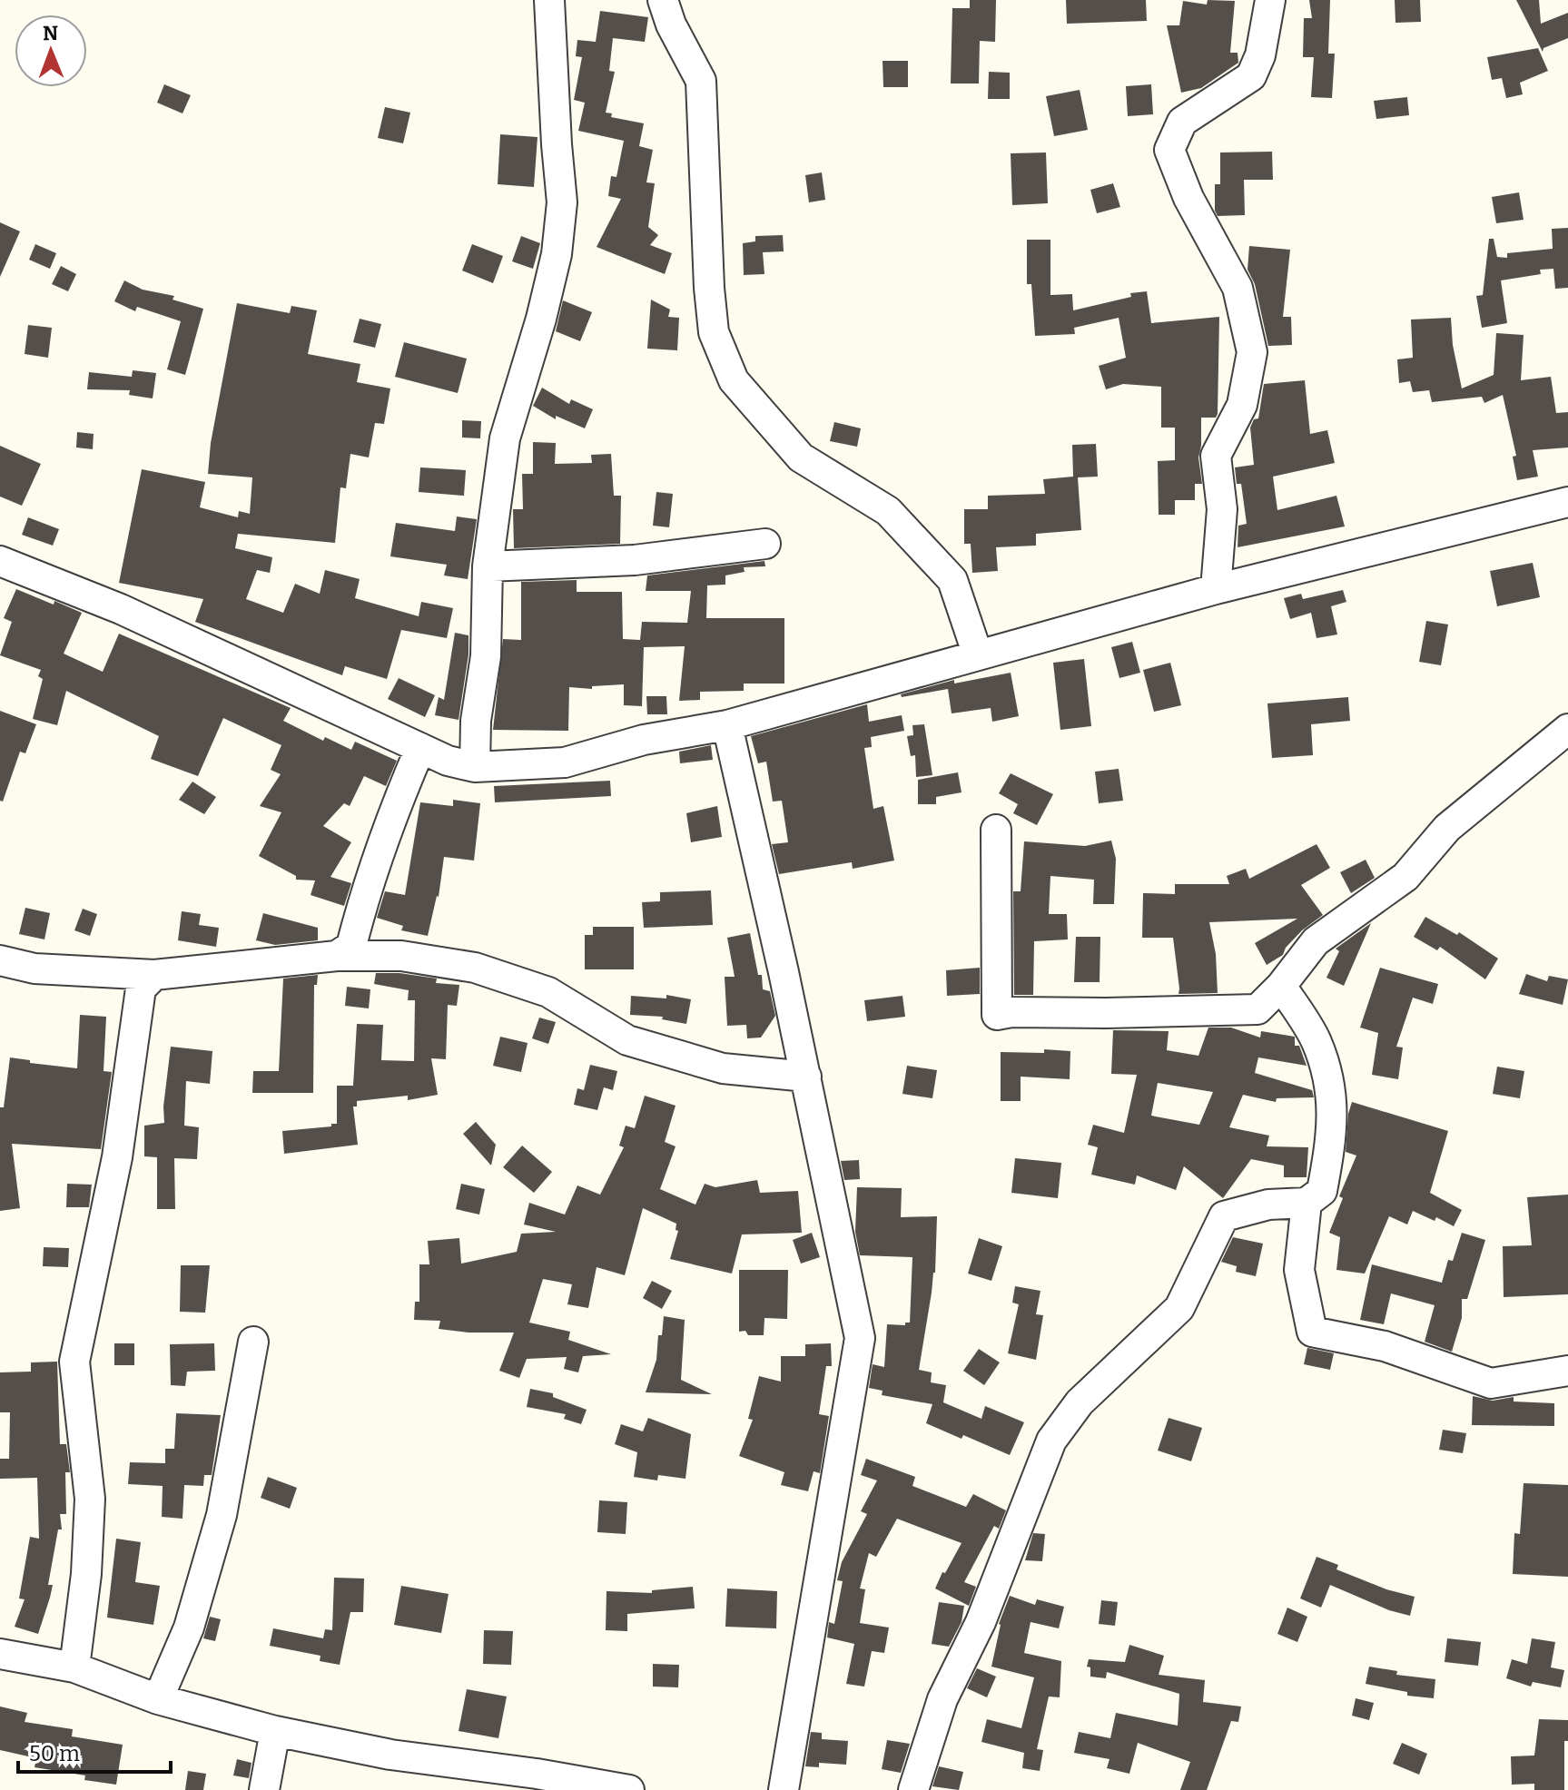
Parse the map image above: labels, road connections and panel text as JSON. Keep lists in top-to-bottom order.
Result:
{
  "scale_bar": "50 m",
  "north": "top"
}
